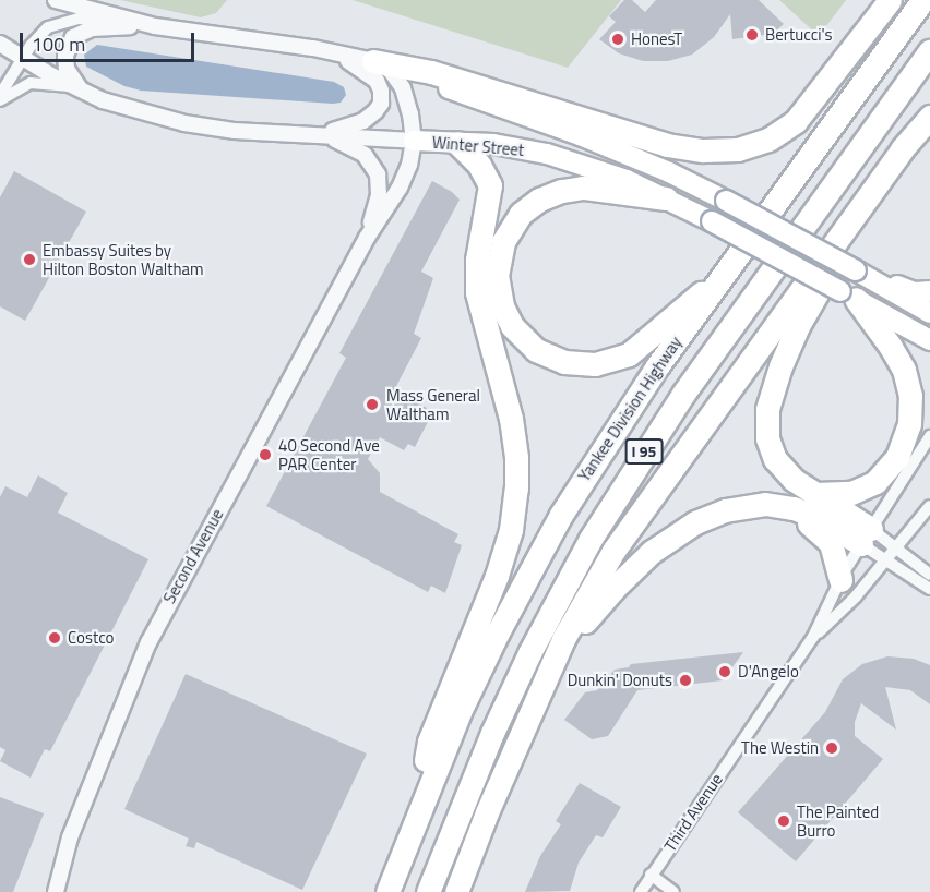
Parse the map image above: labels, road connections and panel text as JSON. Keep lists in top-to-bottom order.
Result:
{
  "streets": {
    "highway": ["Yankee Division Highway", "I 95"],
    "main road": ["Winter Street"],
    "street": ["Second Avenue", "Third Avenue"]
  },
  "crossings": [
    ["Winter Street", "Second Avenue"]
  ],
  "places": [
    "Bertucci's",
    "HonesT",
    "Embassy Suites by Hilton Boston Waltham",
    "Mass General Waltham",
    "40 Second Ave PAR Center",
    "Costco",
    "D'Angelo",
    "Dunkin' Donuts",
    "The Westin",
    "The Painted Burro"
  ],
  "scale_bar": "100 m"
}
